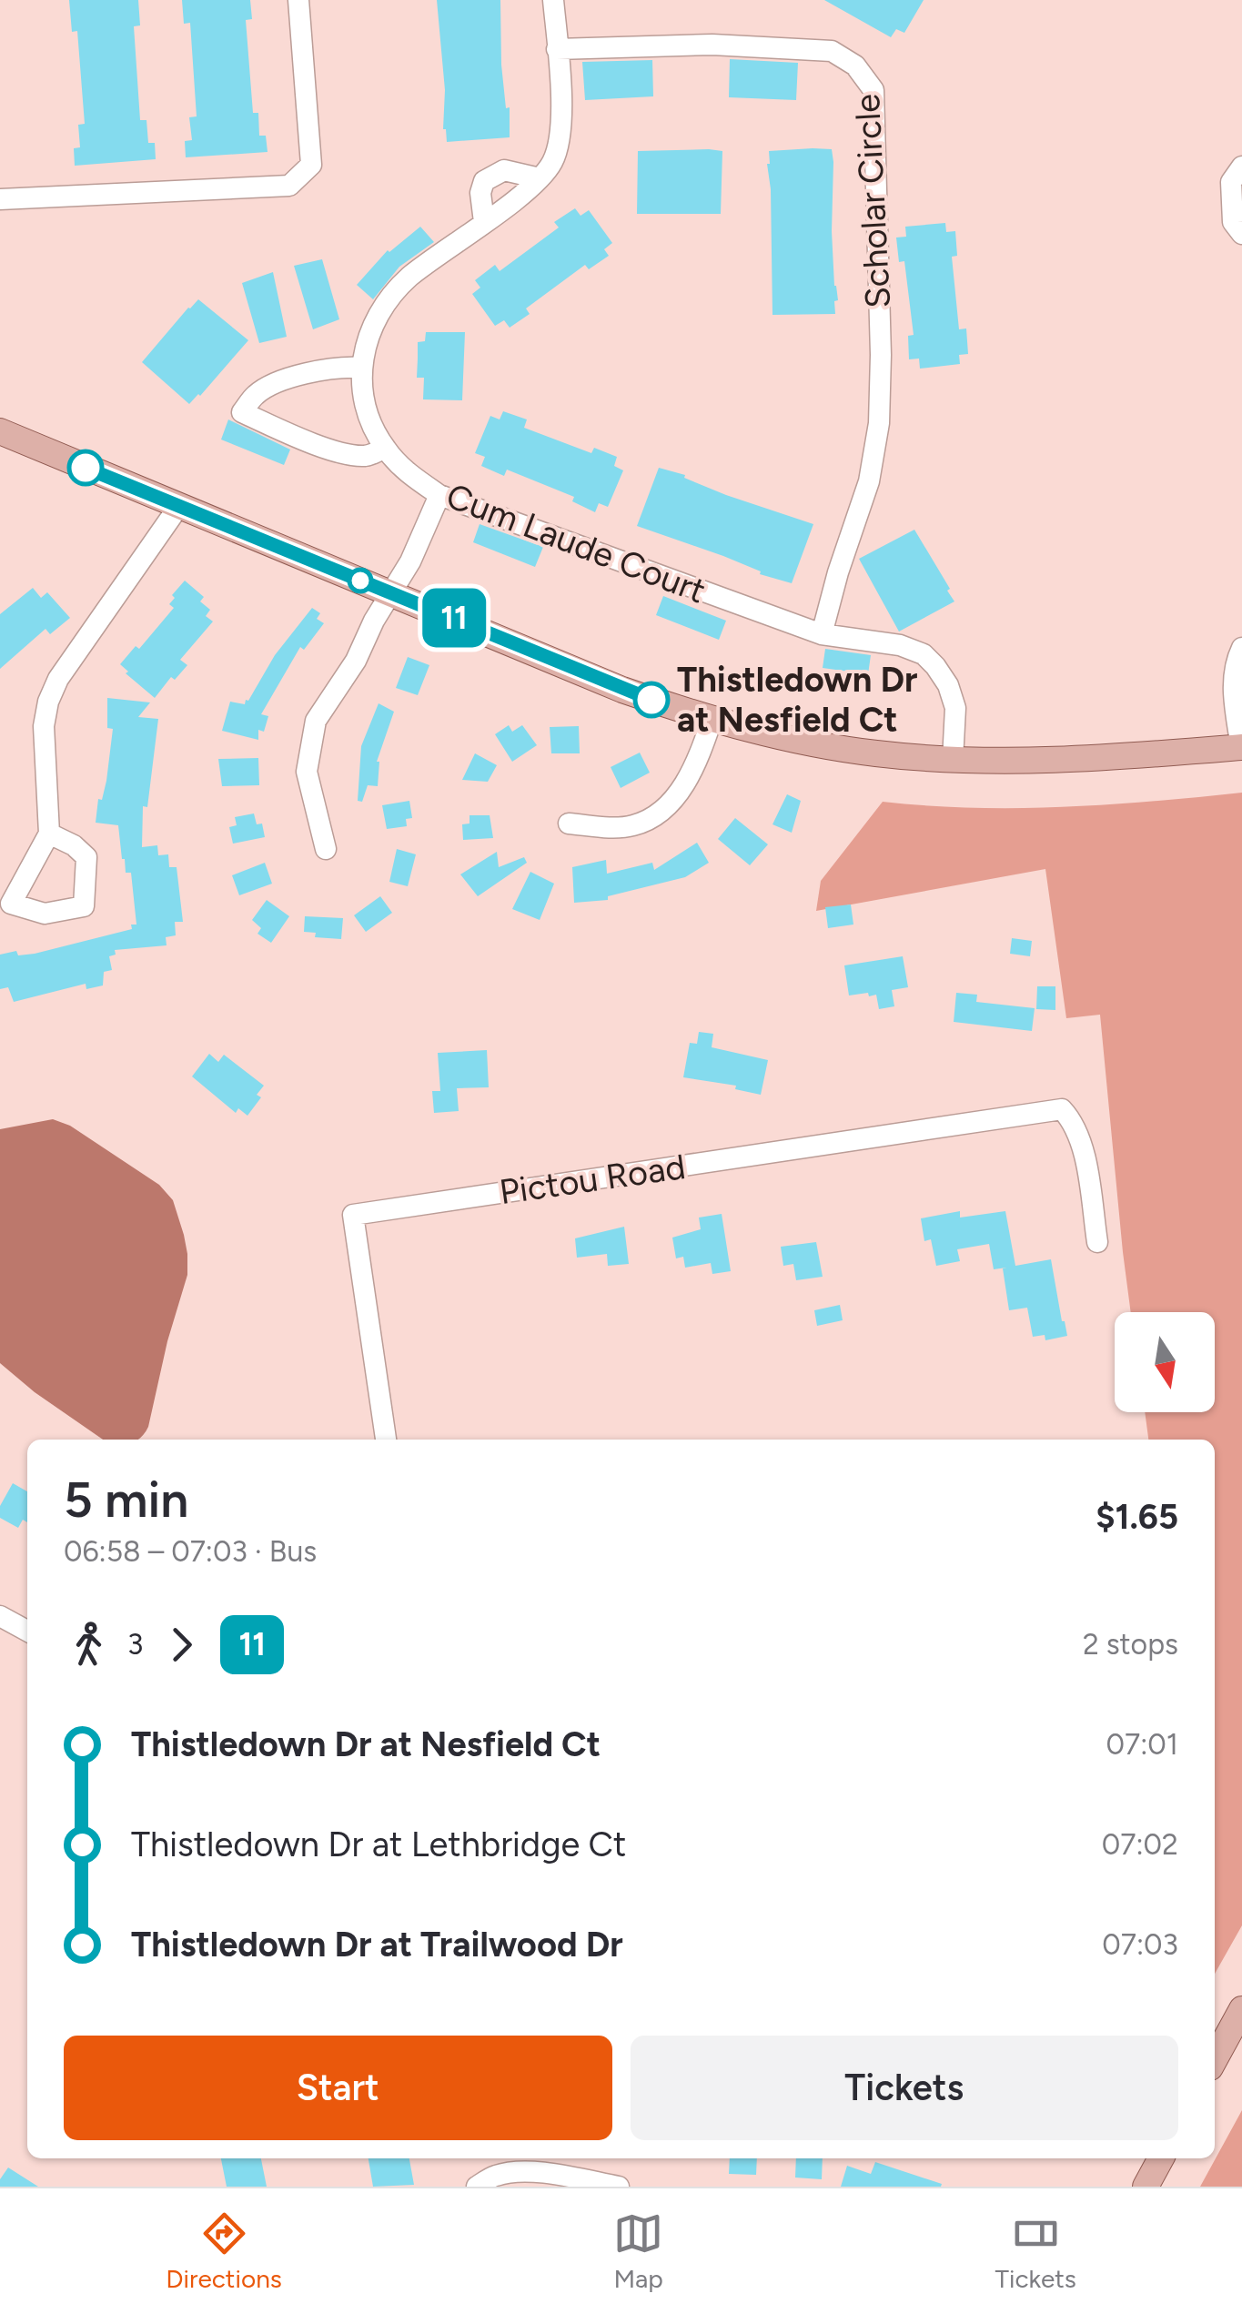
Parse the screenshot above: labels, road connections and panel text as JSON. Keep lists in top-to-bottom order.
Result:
{
  "streets": {
    "street": ["Scholar Circle", "Cum Laude Court", "Pictou Road"]
  },
  "crossings": [
    ["Scholar Circle", "Cum Laude Court"]
  ],
  "places": ["Thistledown Dr at Nesfield Ct"],
  "lines": ["bus line 11"],
  "north": "bottom",
  "page": {
    "on_map": "11",
    "heading": ["5 min", "06:58 – 07:03 · Bus", "$1.65"],
    "legs": ["3", "11", "2 stops"],
    "list": [
      {
        "name": "Thistledown Dr at Nesfield Ct",
        "value": "07:01"
      },
      {
        "name": "Thistledown Dr at Lethbridge Ct",
        "value": "07:02"
      },
      {
        "name": "Thistledown Dr at Trailwood Dr",
        "value": "07:03"
      }
    ],
    "buttons": ["Start", "Tickets"],
    "tabs": ["Directions", "Map", "Tickets"]
  }
}
